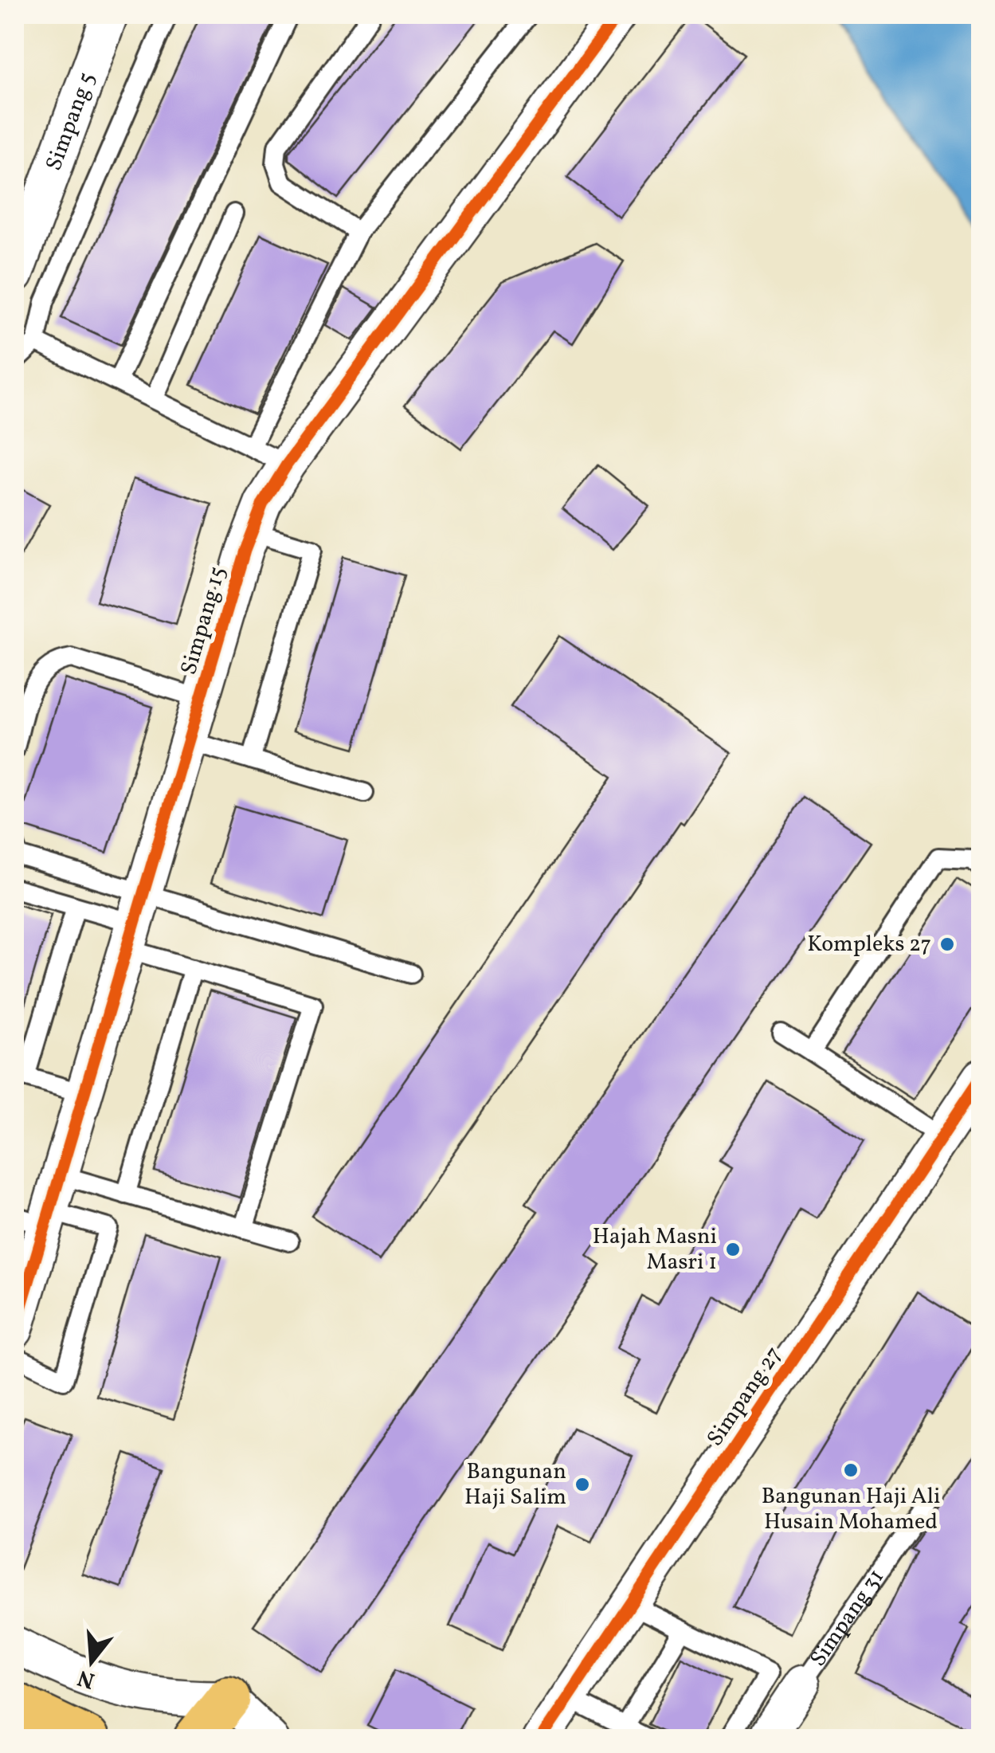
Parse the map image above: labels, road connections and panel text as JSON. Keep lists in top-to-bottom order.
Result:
{
  "streets": {
    "street": [
      "Simpang 5",
      "Simpang 15",
      "Simpang 27",
      "Simpang 31"
    ]
  },
  "places": [
    "Kompleks 27",
    "Hajah Masni Masri 1",
    "Bangunan Haji Ali Husain Mohamed",
    "Bangunan Haji Salim"
  ],
  "north": "bottom"
}
